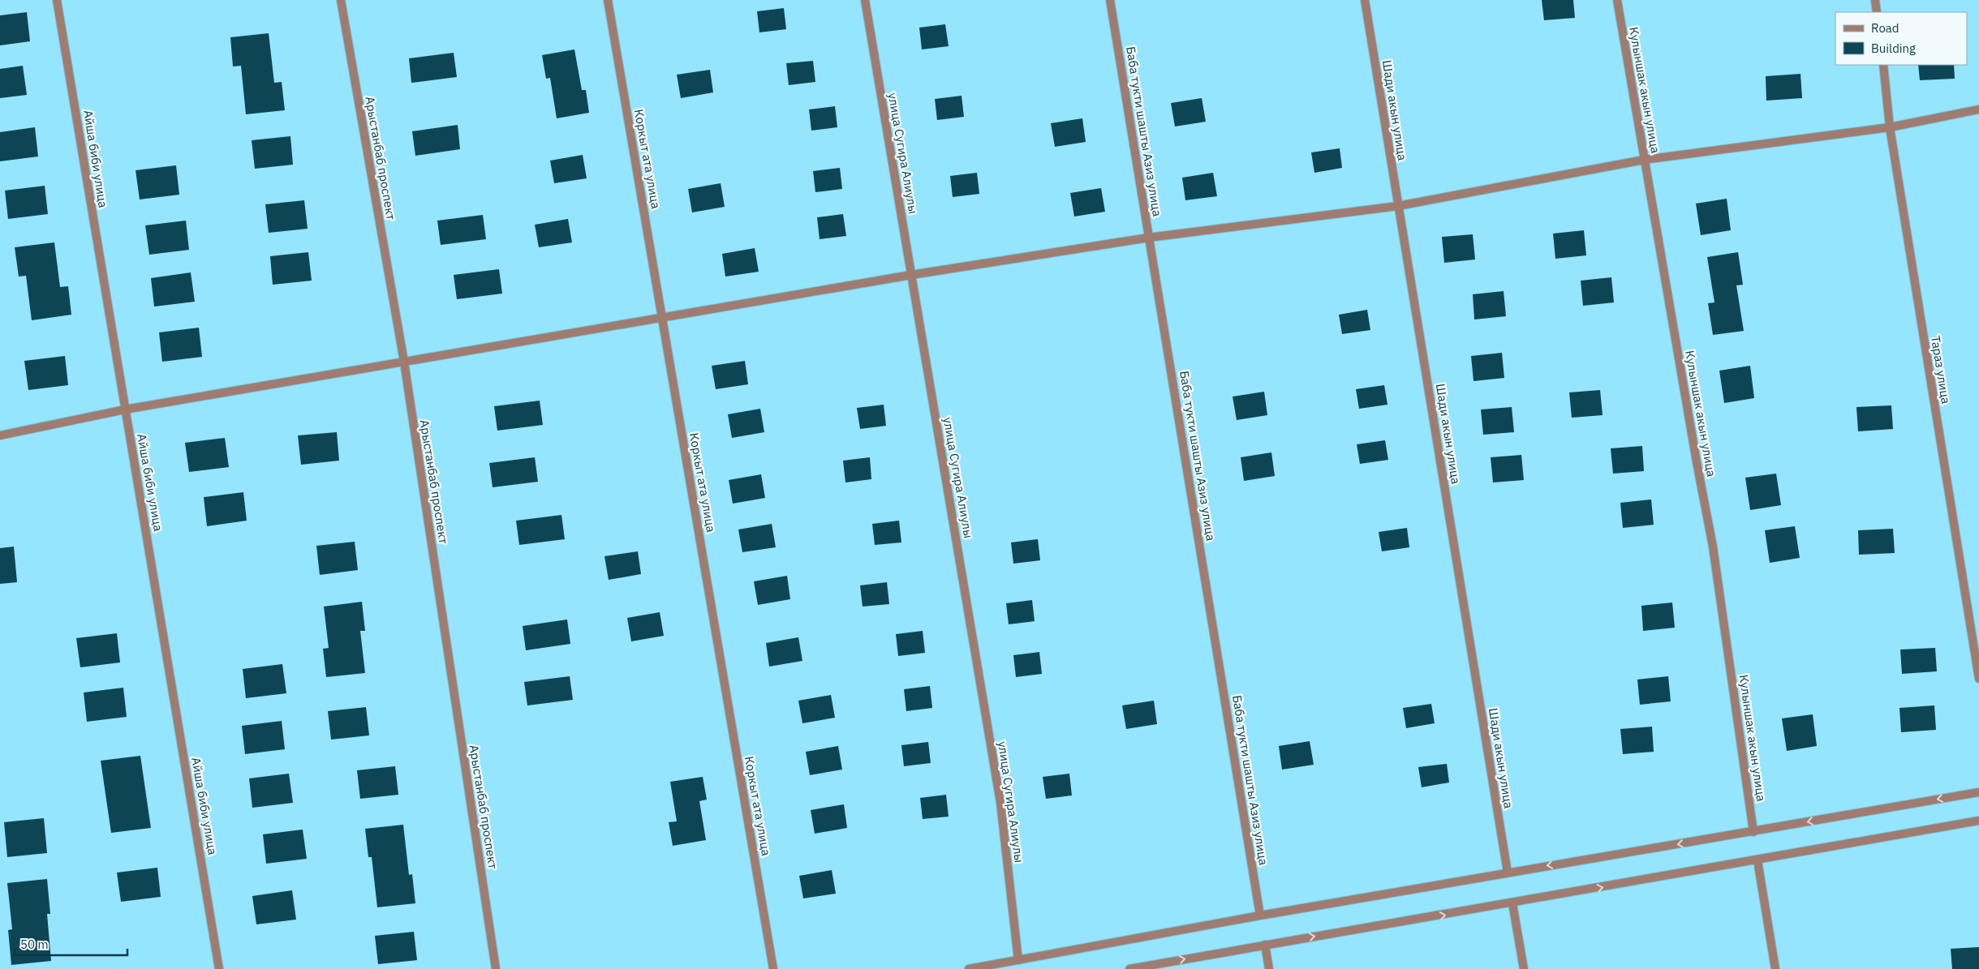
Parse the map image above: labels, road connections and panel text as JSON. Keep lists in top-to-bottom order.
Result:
{
  "streets": {
    "street": [
      "Кулыншак акын улица",
      "Шади акын улица",
      "Баба тукти шашты Азиз улица",
      "улица Сугира Алиулы",
      "Арыстанбаб проспект",
      "Айша биби улица",
      "Коркыт ата улица",
      "Тараз улица"
    ]
  },
  "legend": ["Road", "Building"],
  "scale_bar": "50 m"
}
